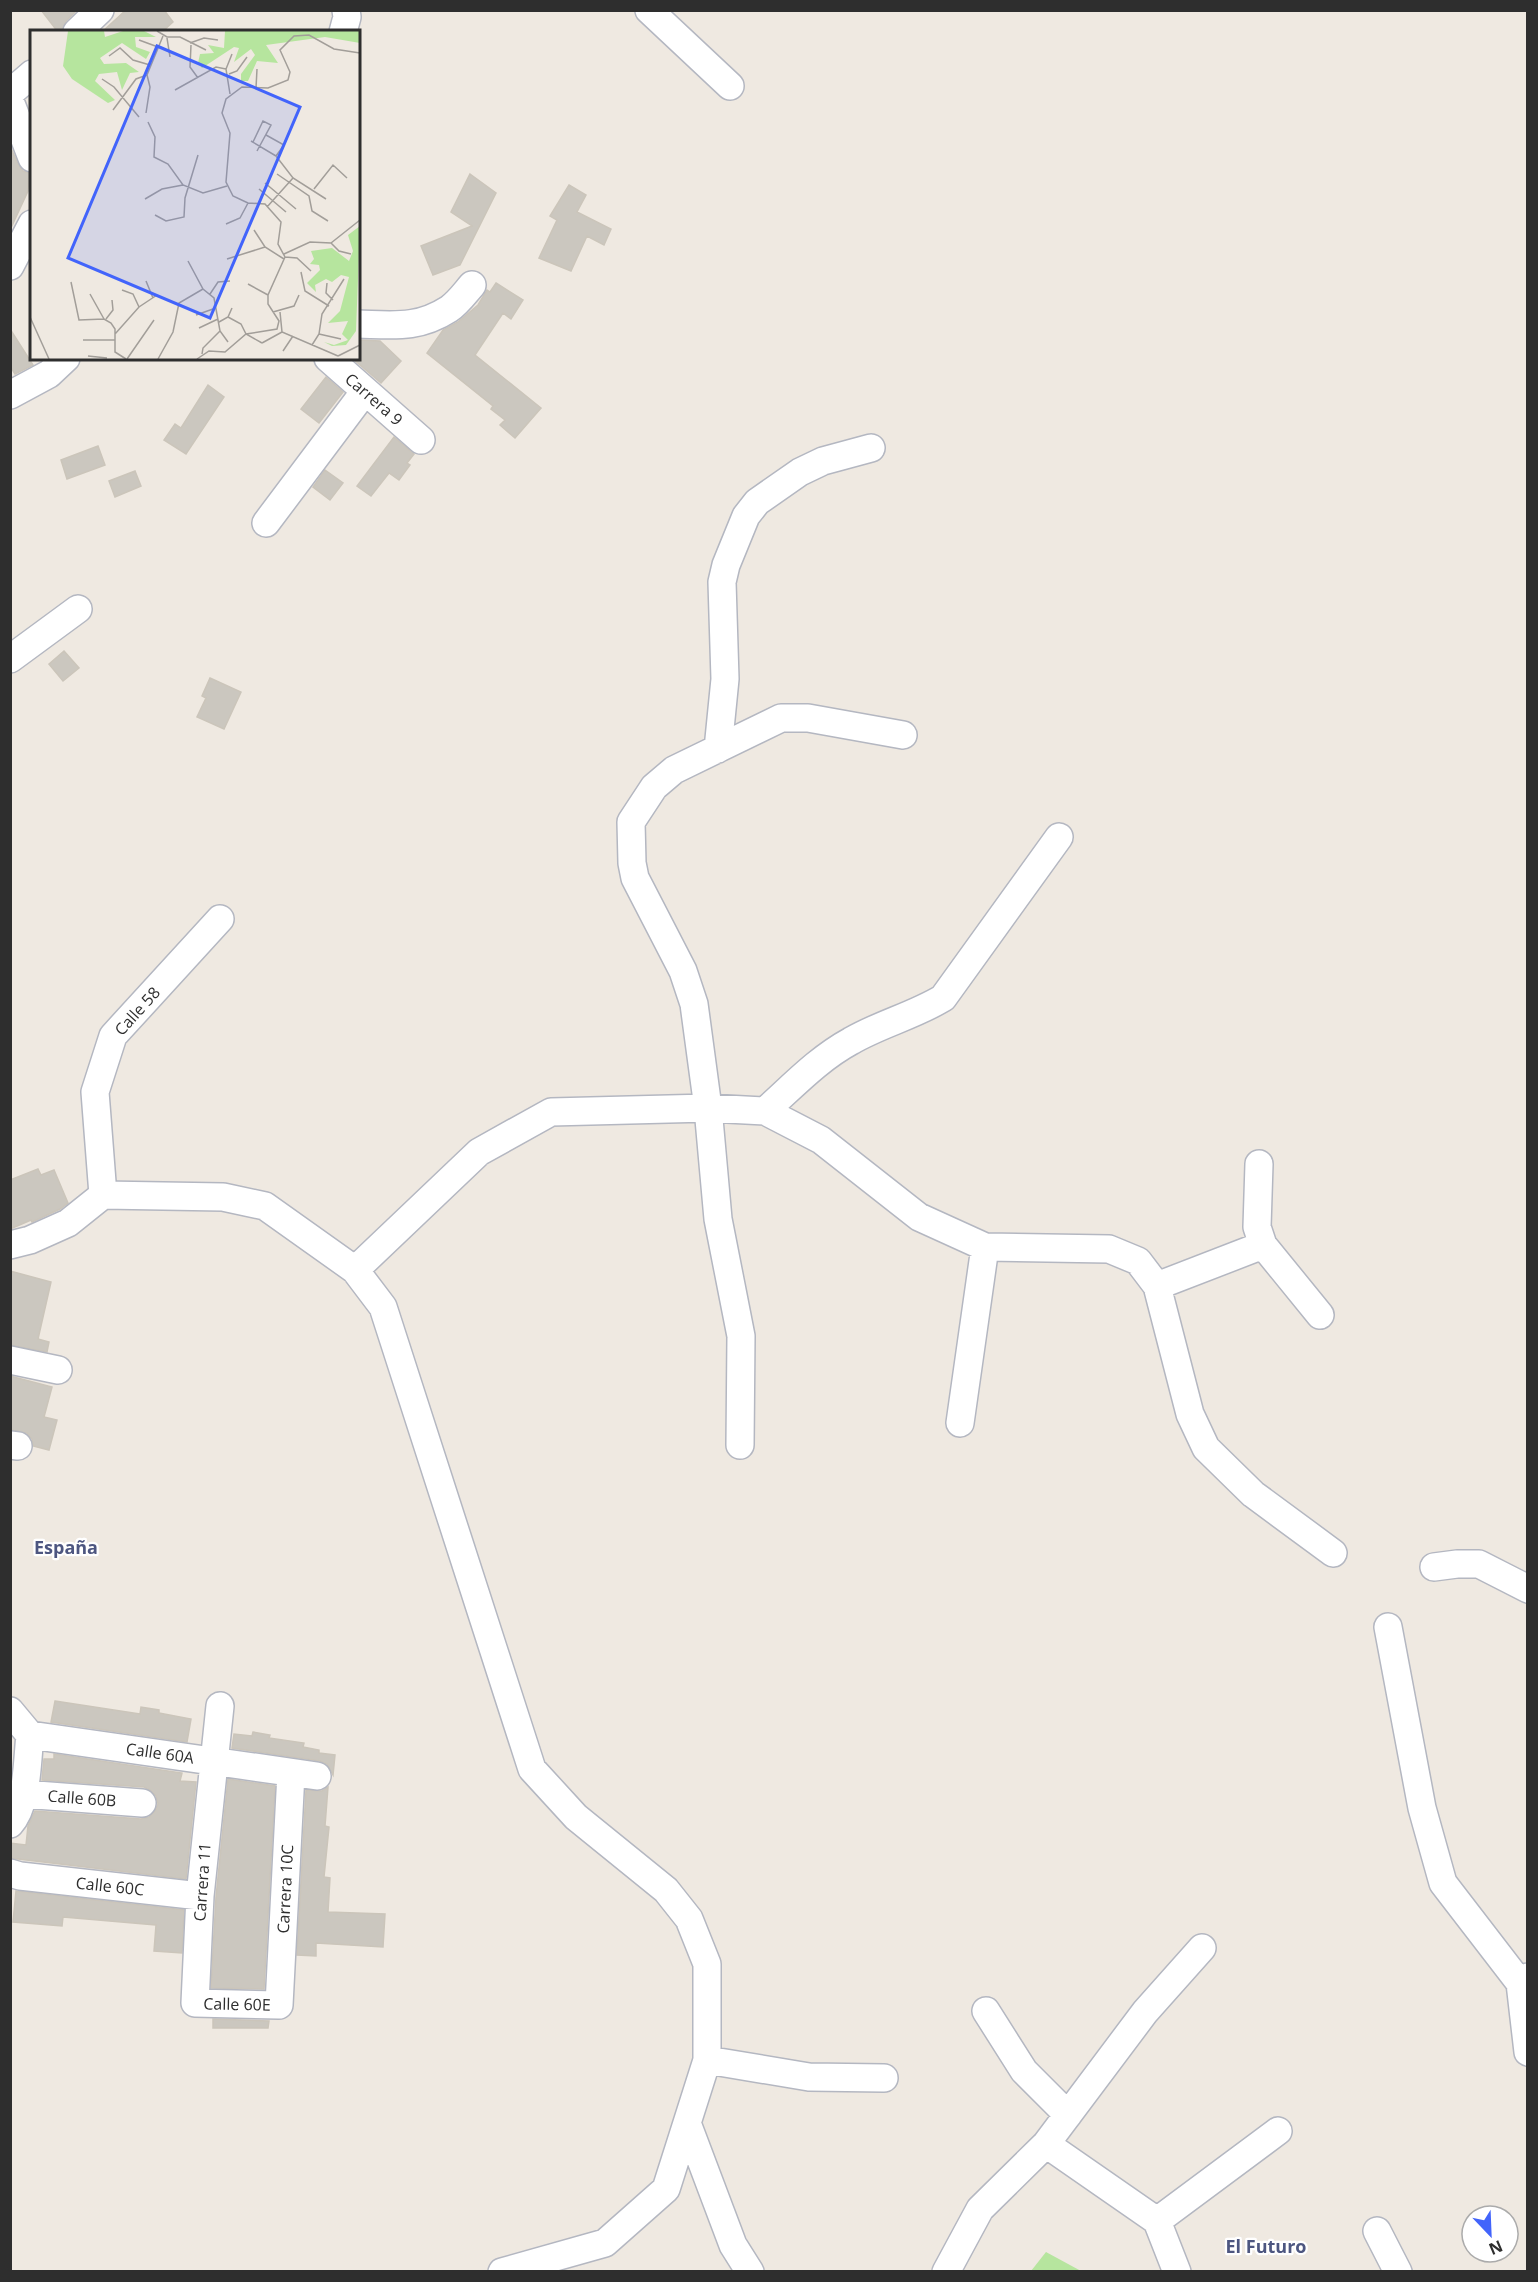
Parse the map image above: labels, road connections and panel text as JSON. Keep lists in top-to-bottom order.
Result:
{
  "streets": {
    "street": [
      "Carrera 9",
      "Calle 58",
      "Calle 60A",
      "Calle 60B",
      "Carrera 11",
      "Calle 60C",
      "Carrera 10C",
      "Calle 60E"
    ]
  },
  "crossings": [
    ["Calle 60A", "Carrera 11"],
    ["Calle 60A", "Carrera 10C"],
    ["Carrera 11", "Calle 60C"],
    ["Carrera 11", "Calle 60E"],
    ["Carrera 10C", "Calle 60E"]
  ],
  "districts": ["España", "El Futuro"],
  "north": "bottom right"
}
